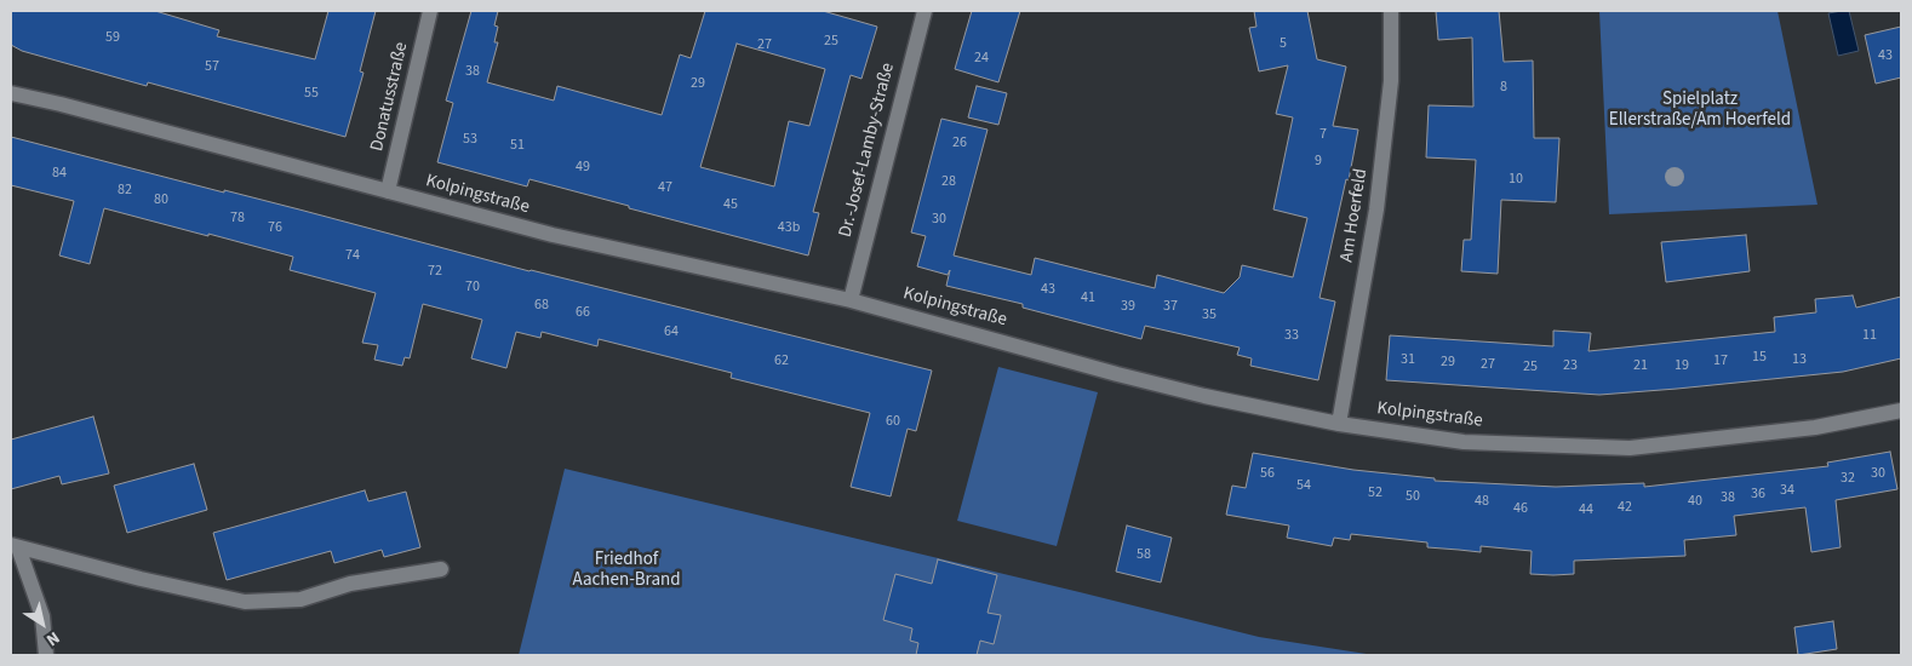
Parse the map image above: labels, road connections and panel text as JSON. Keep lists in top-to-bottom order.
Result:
{
  "streets": {
    "street": [
      "Donatusstraße",
      "Dr.-Josef-Lamby-Straße",
      "Kolpingstraße",
      "Am Hoerfeld"
    ]
  },
  "crossings": [
    ["Donatusstraße", "Kolpingstraße"],
    ["Dr.-Josef-Lamby-Straße", "Kolpingstraße"],
    ["Kolpingstraße", "Am Hoerfeld"]
  ],
  "parks": ["Spielplatz Ellerstraße/Am Hoerfeld", "Friedhof Aachen-Brand"],
  "house_numbers": [
    "59",
    "25",
    "5",
    "27",
    "43",
    "24",
    "57",
    "38",
    "29",
    "8",
    "55",
    "7",
    "53",
    "26",
    "51",
    "9",
    "49",
    "84",
    "10",
    "28",
    "47",
    "82",
    "80",
    "45",
    "78",
    "30",
    "76",
    "43b",
    "74",
    "72",
    "70",
    "43",
    "41",
    "68",
    "39",
    "37",
    "66",
    "35",
    "64",
    "33",
    "11",
    "15",
    "31",
    "13",
    "62",
    "17",
    "29",
    "27",
    "23",
    "21",
    "19",
    "25",
    "60",
    "56",
    "30",
    "32",
    "54",
    "34",
    "52",
    "36",
    "50",
    "38",
    "48",
    "40",
    "42",
    "46",
    "44",
    "58"
  ],
  "north": "bottom right"
}
